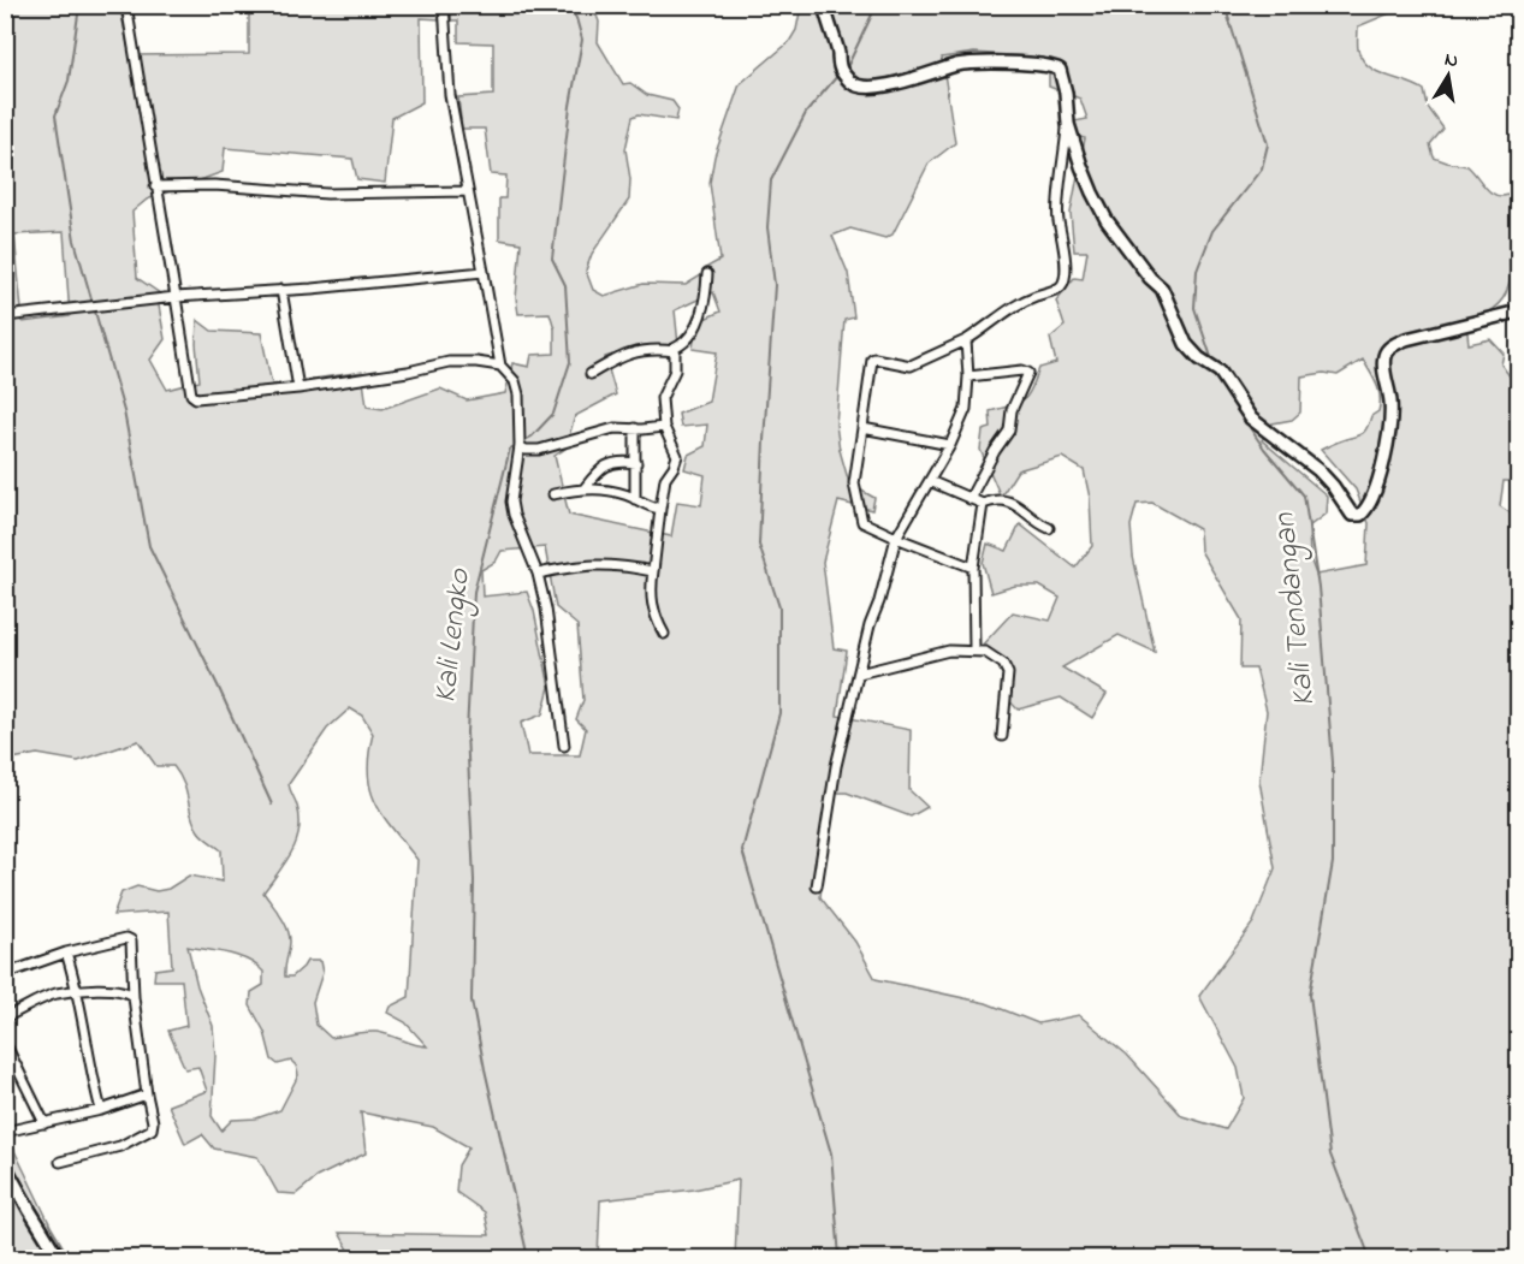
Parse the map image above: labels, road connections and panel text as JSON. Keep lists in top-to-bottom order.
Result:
{
  "water": ["Kali Tendangan", "Kali Lengko"],
  "north": "top"
}
